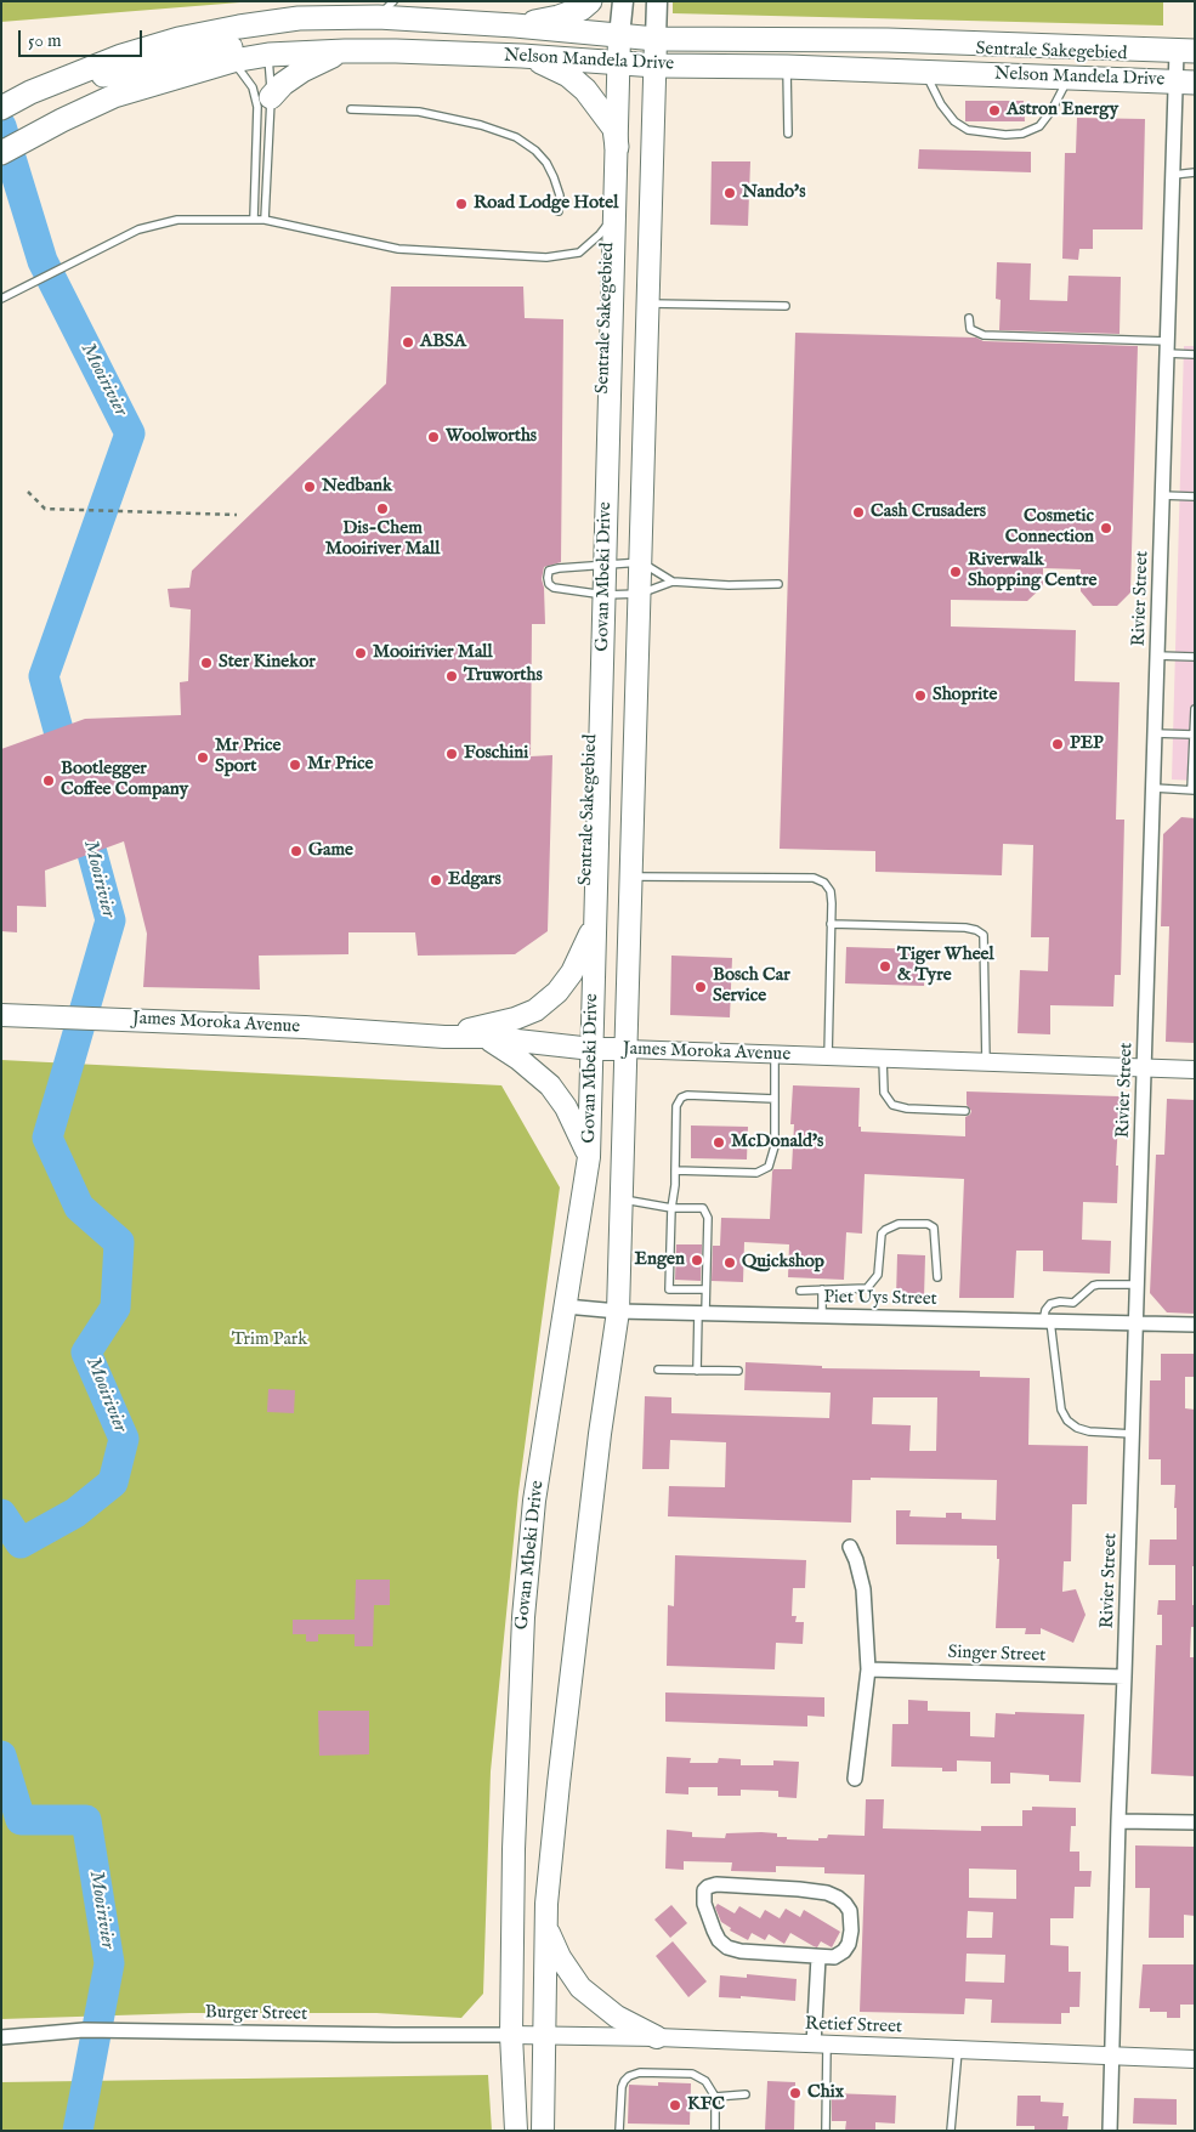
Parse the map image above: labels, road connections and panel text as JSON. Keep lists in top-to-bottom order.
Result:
{
  "streets": {
    "highway": ["Nelson Mandela Drive"],
    "main road": ["Govan Mbeki Drive", "James Moroka Avenue"],
    "street": [
      "Rivier Street",
      "Piet Uys Street",
      "Singer Street",
      "Burger Street",
      "Retief Street"
    ]
  },
  "crossings": [
    ["Nelson Mandela Drive", "Govan Mbeki Drive"],
    ["Nelson Mandela Drive", "Rivier Street"],
    ["Govan Mbeki Drive", "James Moroka Avenue"],
    ["Govan Mbeki Drive", "Piet Uys Street"],
    ["Govan Mbeki Drive", "Burger Street"],
    ["Govan Mbeki Drive", "Retief Street"],
    ["Rivier Street", "James Moroka Avenue"],
    ["Rivier Street", "Piet Uys Street"],
    ["Rivier Street", "Singer Street"],
    ["Rivier Street", "Retief Street"],
    ["Burger Street", "Retief Street"]
  ],
  "water": ["Mooirivier"],
  "parks": ["Trim Park"],
  "places": [
    "Astron Energy",
    "Nando's",
    "Road Lodge Hotel",
    "ABSA",
    "Woolworths",
    "Nedbank",
    "Dis-Chem Mooiriver Mall",
    "Cash Crusaders",
    "Cosmetic Connection",
    "Riverwalk Shopping Centre",
    "Mooirivier Mall",
    "Ster Kinekor",
    "Truworths",
    "Shoprite",
    "PEP",
    "Foschini",
    "Mr Price Sport",
    "Mr Price",
    "Bootlegger Coffee Company",
    "Game",
    "Edgars",
    "Tiger Wheel & Tyre",
    "Bosch Car Service",
    "McDonald's",
    "Engen",
    "Quickshop",
    "Chix",
    "KFC"
  ],
  "scale_bar": "50 m"
}
